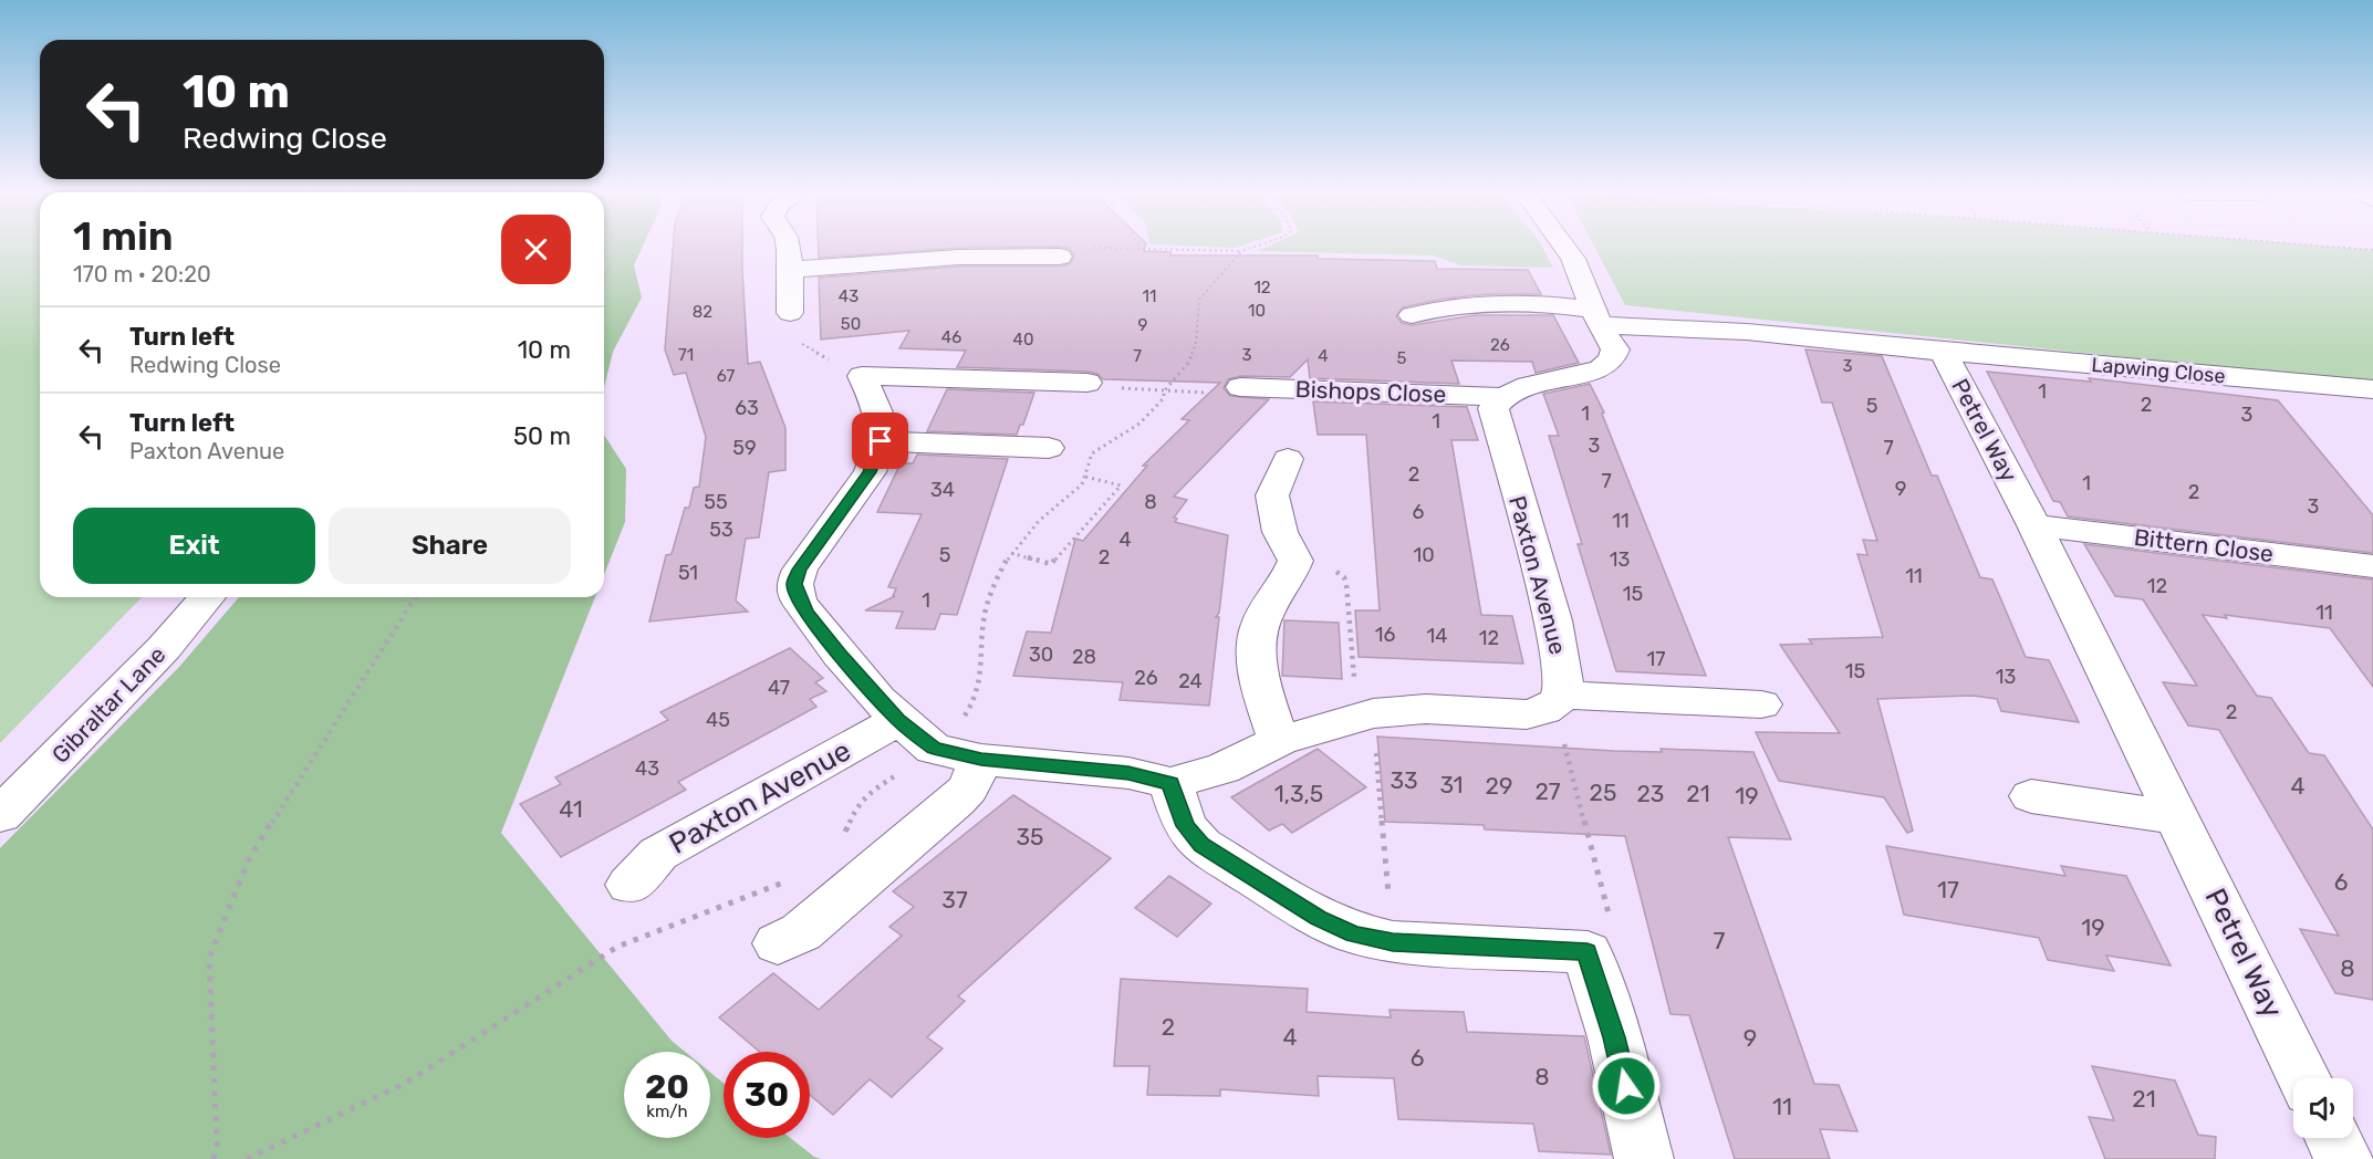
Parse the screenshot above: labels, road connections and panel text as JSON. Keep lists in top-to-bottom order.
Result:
{
  "streets": {
    "street": [
      "Lapwing Close",
      "Bishops Close",
      "Petrel Way",
      "Bittern Close",
      "Paxton Avenue",
      "Gibraltar Lane"
    ]
  },
  "crossings": [
    ["Lapwing Close", "Petrel Way"],
    ["Bishops Close", "Paxton Avenue"],
    ["Petrel Way", "Bittern Close"]
  ],
  "house_numbers": [
    "12",
    "43",
    "11",
    "10",
    "82",
    "50",
    "9",
    "46",
    "40",
    "26",
    "71",
    "3",
    "7",
    "4",
    "5",
    "3",
    "67",
    "1",
    "2",
    "5",
    "63",
    "1",
    "3",
    "1",
    "3",
    "59",
    "7",
    "2",
    "7",
    "1",
    "9",
    "34",
    "2",
    "55",
    "8",
    "3",
    "6",
    "11",
    "53",
    "4",
    "5",
    "10",
    "2",
    "13",
    "51",
    "11",
    "12",
    "15",
    "1",
    "11",
    "16",
    "14",
    "12",
    "30",
    "28",
    "17",
    "15",
    "13",
    "26",
    "24",
    "47",
    "2",
    "45",
    "43",
    "33",
    "31",
    "29",
    "4",
    "27",
    "25",
    "1,3,5",
    "23",
    "21",
    "19",
    "41",
    "35",
    "6",
    "17",
    "37",
    "19",
    "7",
    "8",
    "2",
    "4",
    "9",
    "6",
    "8",
    "21",
    "11"
  ],
  "page": {
    "turn": ["10 m", "Redwing Close"],
    "heading": ["1 min", "170 m · 20:20"],
    "list": [
      {
        "name": "Turn left",
        "note": "Redwing Close",
        "value": "10 m"
      },
      {
        "name": "Turn left",
        "note": "Paxton Avenue",
        "value": "50 m"
      }
    ],
    "buttons": ["Exit", "Share"],
    "speed": "20 km/h",
    "limit": "30"
  }
}
